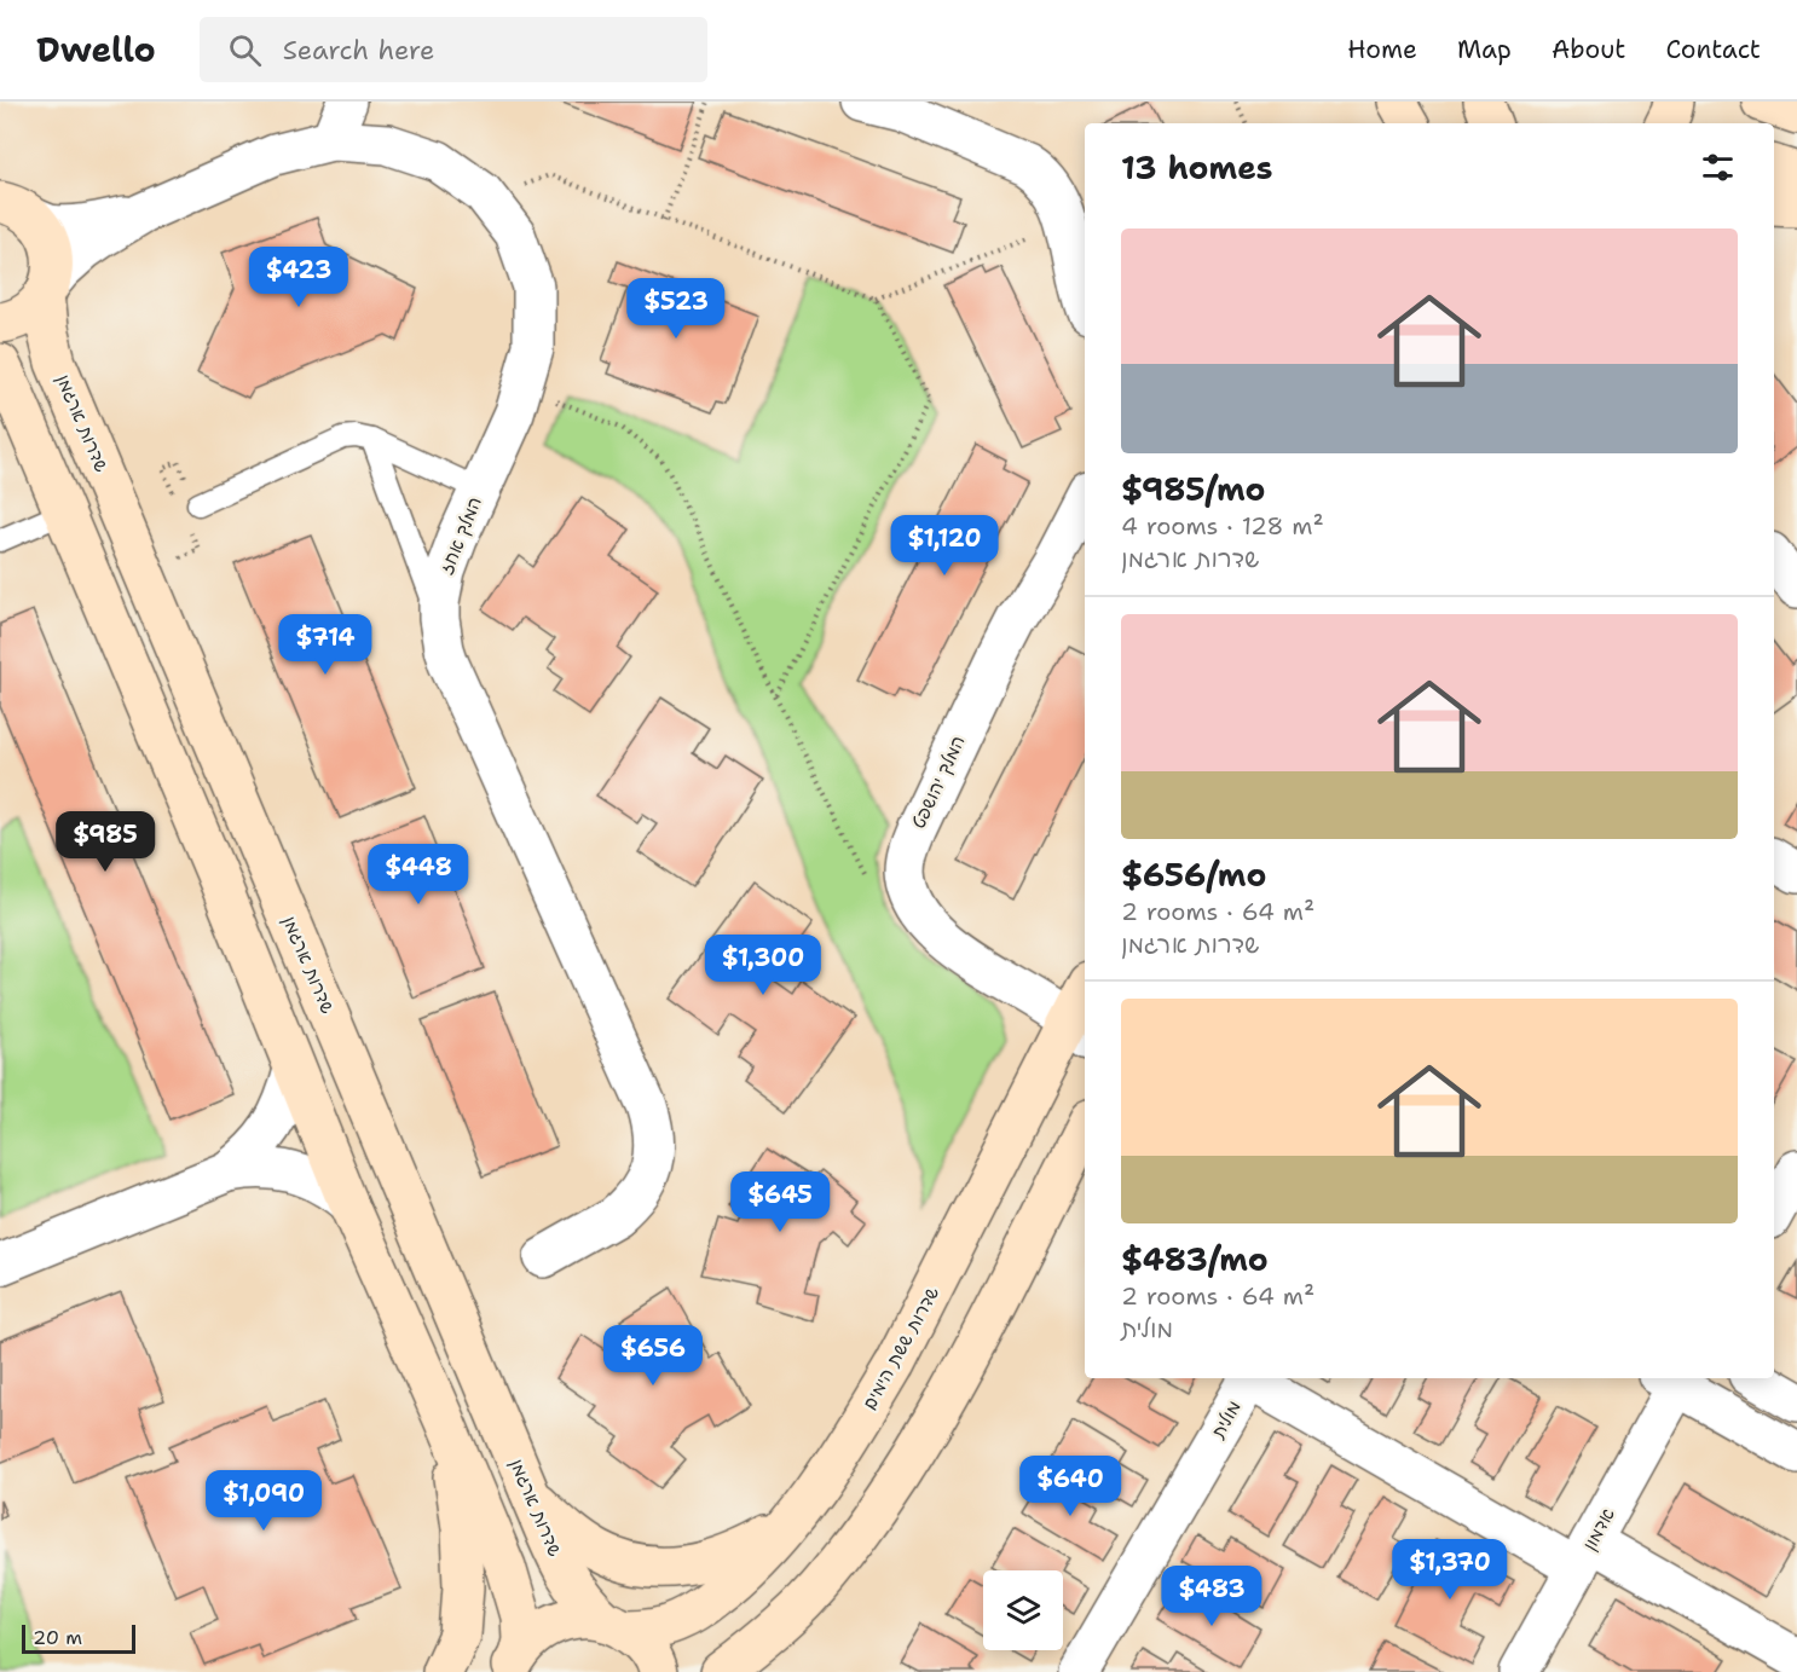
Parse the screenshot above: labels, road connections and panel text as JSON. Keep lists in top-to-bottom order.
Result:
{
  "streets": {
    "street": [
      "שדרות ארגמן",
      "המלך אחז",
      "המלך יהושפט",
      "שדרות ששת הימים",
      "מולית",
      "אדמון"
    ]
  },
  "crossings": [
    ["שדרות ארגמן", "המלך אחז"],
    ["שדרות ארגמן", "שדרות ששת הימים"],
    ["המלך יהושפט", "שדרות ששת הימים"],
    ["מולית", "אדמון"]
  ],
  "scale_bar": "20 m",
  "page": {
    "header": "Dwello",
    "search": "Search here",
    "nav": [
      "Home",
      "Map",
      "About",
      "Contact"
    ],
    "heading": "13 homes",
    "list": [
      {
        "name": "$985/mo",
        "note": "4 rooms · 128 m² · שדרות ארגמן"
      },
      {
        "name": "$656/mo",
        "note": "2 rooms · 64 m² · שדרות ארגמן"
      },
      {
        "name": "$483/mo",
        "note": "2 rooms · 64 m² · מולית"
      }
    ],
    "price": [
      "$423",
      "$523",
      "$1,120",
      "$714",
      "$985",
      "$448",
      "$1,300",
      "$645",
      "$656",
      "$640",
      "$1,090",
      "$1,370",
      "$483"
    ],
    "scale": "20 m"
  }
}
